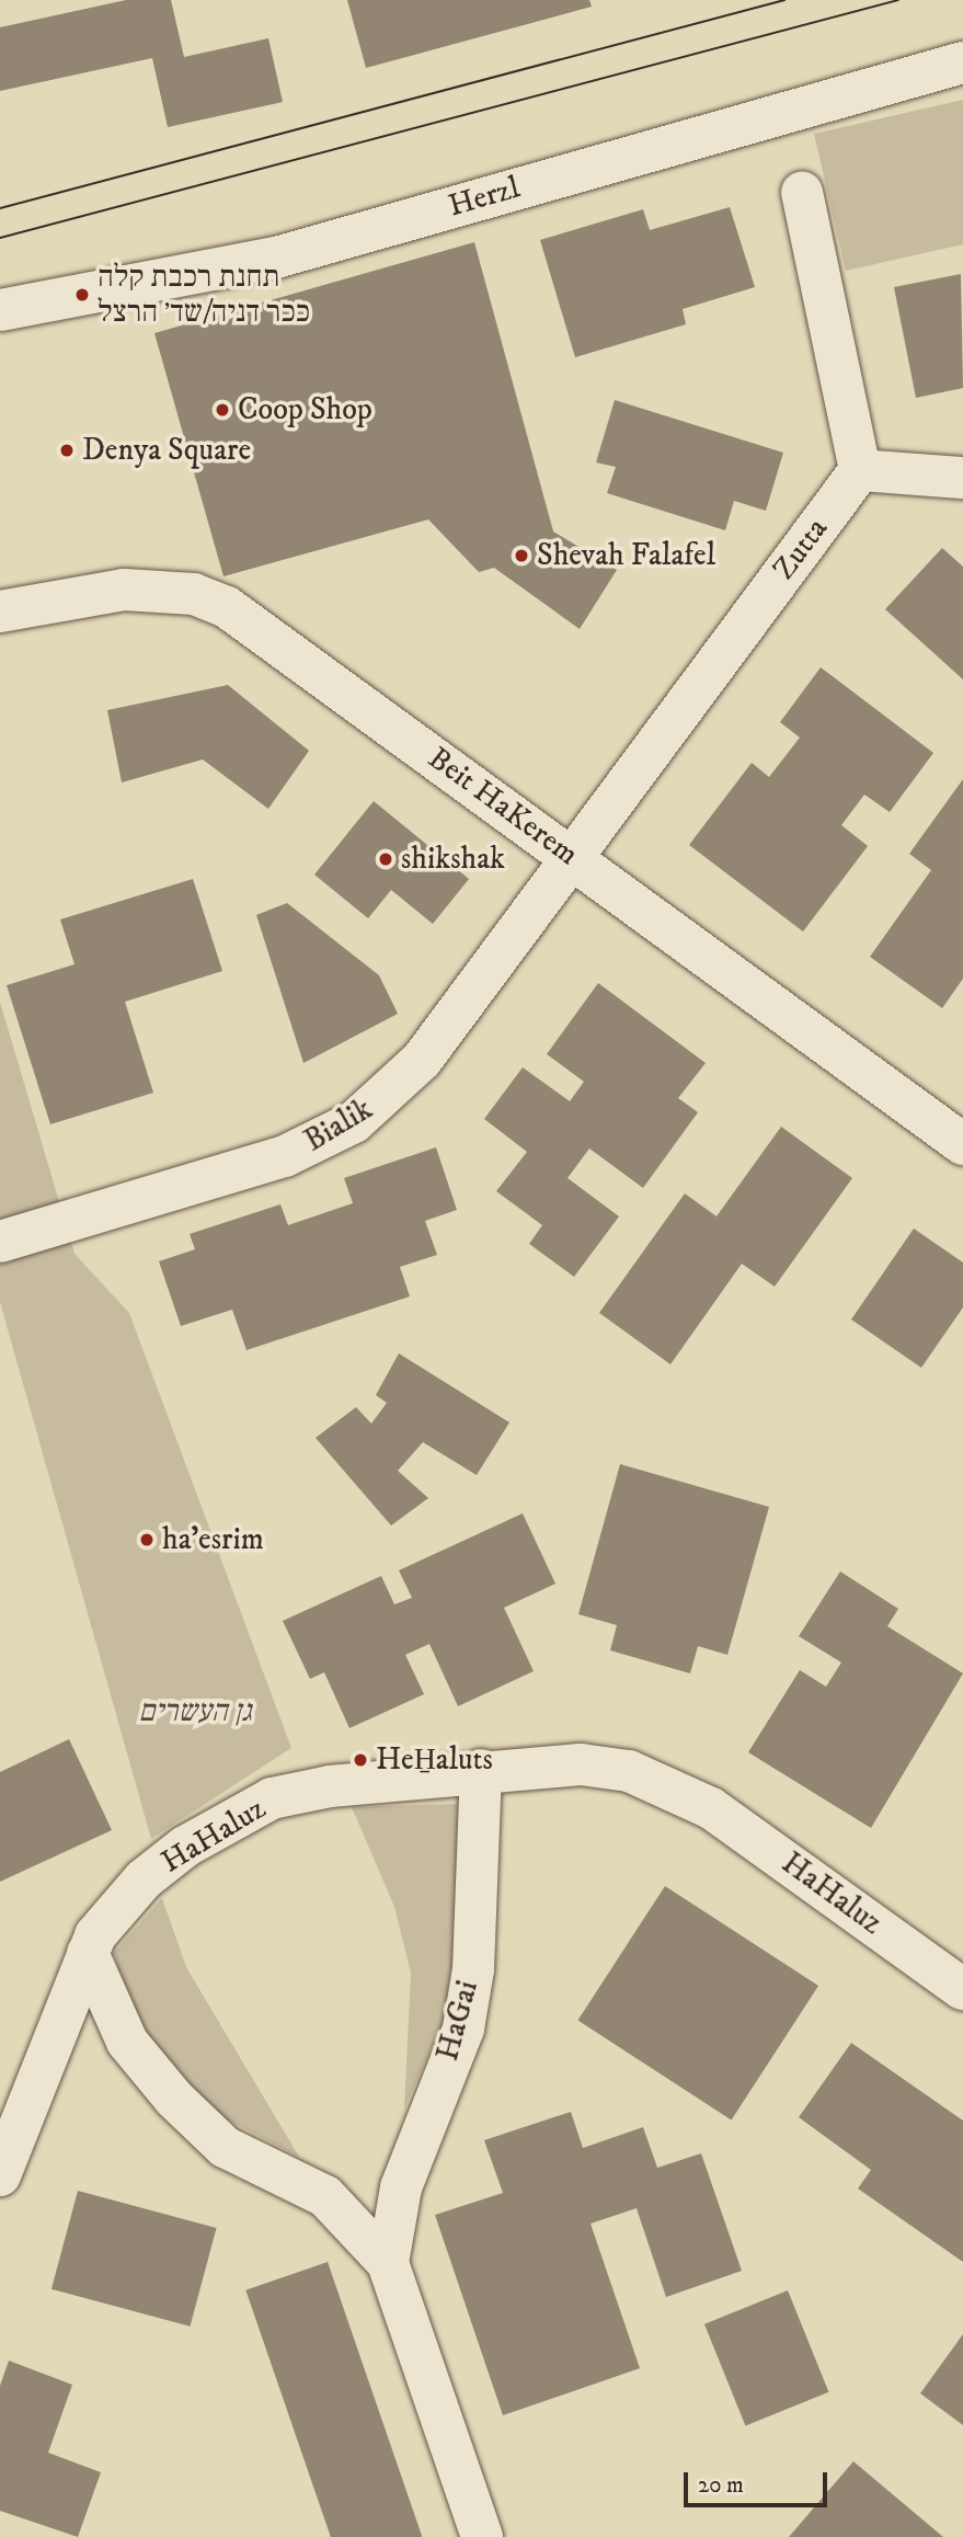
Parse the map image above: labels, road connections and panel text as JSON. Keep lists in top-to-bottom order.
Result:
{
  "streets": {
    "street": [
      "Herzl",
      "Zutta",
      "Beit HaKerem",
      "Bialik",
      "HaHaluz",
      "HaGai"
    ]
  },
  "crossings": [
    ["Zutta", "Beit HaKerem"],
    ["Zutta", "Bialik"],
    ["Beit HaKerem", "Bialik"],
    ["HaHaluz", "HaGai"]
  ],
  "parks": ["גן העשרים"],
  "places": [
    "תחנת רכבת קלה ככר דניה/שד׳ הרצל",
    "Coop Shop",
    "Denya Square",
    "Shevah Falafel",
    "shikshak",
    "ha'esrim",
    "HeH̠aluts"
  ],
  "scale_bar": "20 m"
}
